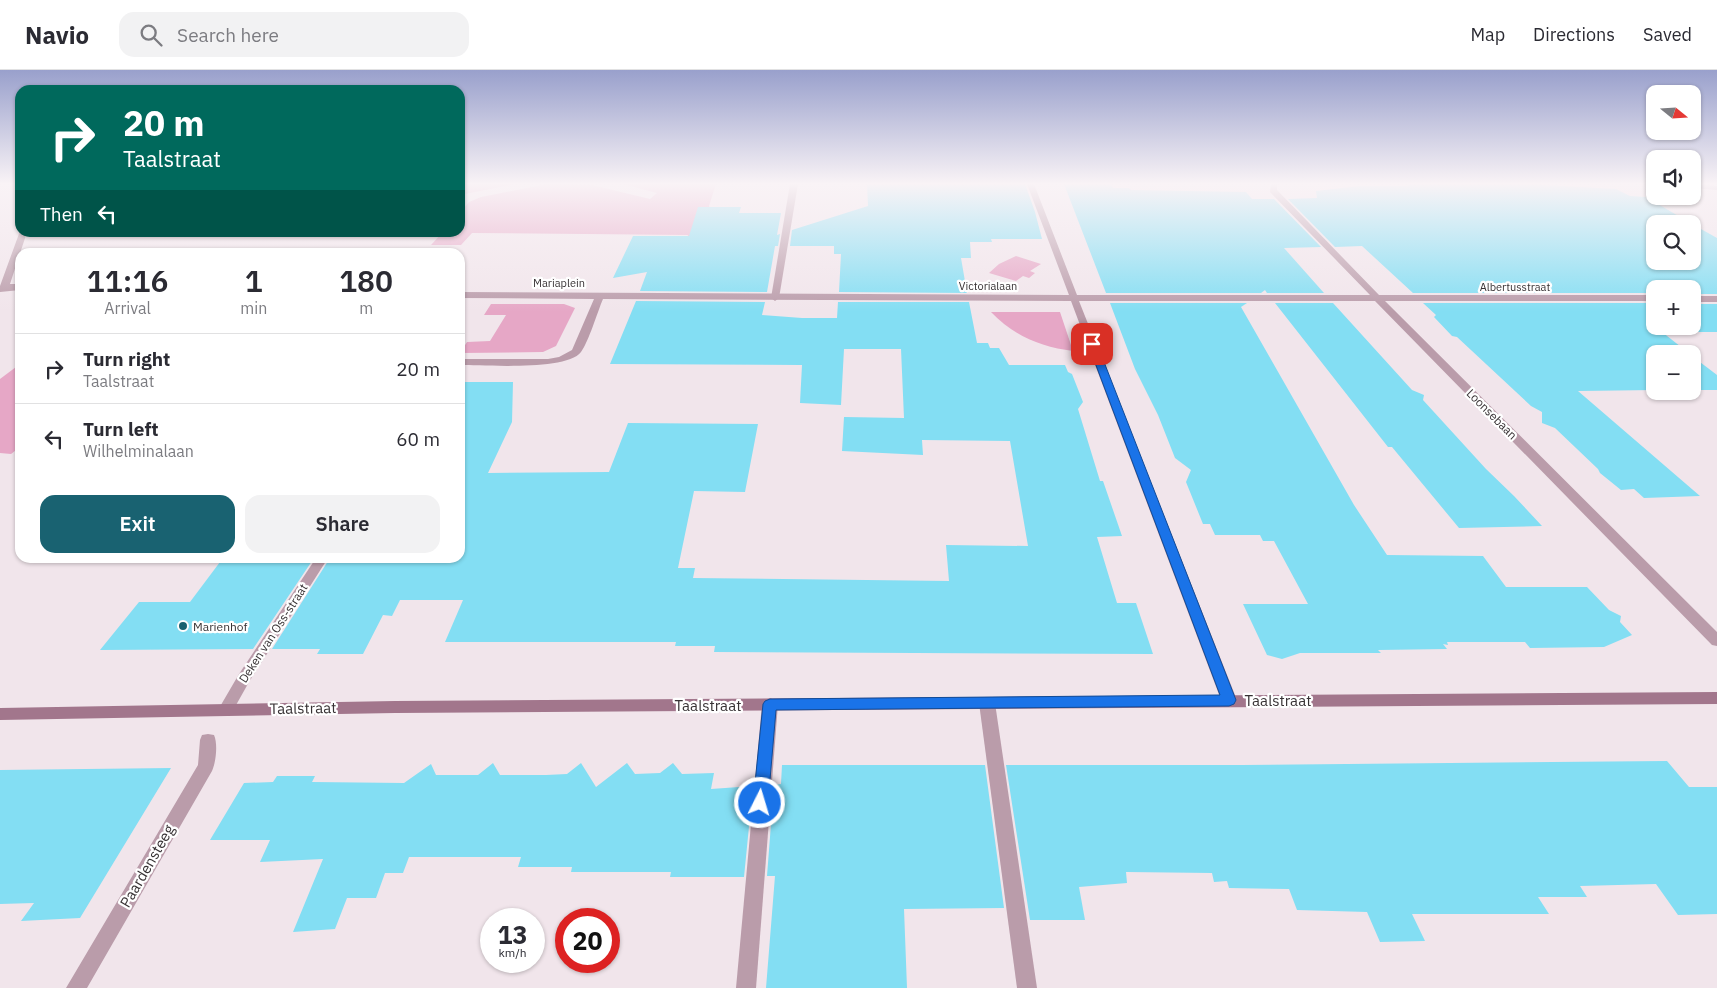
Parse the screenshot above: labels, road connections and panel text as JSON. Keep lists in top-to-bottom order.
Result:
{
  "streets": {
    "main road": ["Taalstraat"],
    "street": [
      "Mariaplein",
      "Victorialaan",
      "Albertusstraat",
      "Loonsebaan",
      "Deken van Oss-straat",
      "Paardensteeg"
    ]
  },
  "crossings": [
    ["Mariaplein", "Victorialaan"],
    ["Victorialaan", "Albertusstraat"],
    ["Victorialaan", "Loonsebaan"],
    ["Albertusstraat", "Loonsebaan"],
    ["Deken van Oss-straat", "Taalstraat"]
  ],
  "places": ["Marienhof"],
  "north": "right",
  "page": {
    "header": "Navio",
    "search": "Search here",
    "nav": ["Map", "Directions", "Saved"],
    "map_buttons": ["+", "−"],
    "turn": ["20 m", "Taalstraat"],
    "then": "Then",
    "eta": [
      "11:16",
      "Arrival",
      "1",
      "min",
      "180",
      "m"
    ],
    "list": [
      {
        "name": "Turn right",
        "note": "Taalstraat",
        "value": "20 m"
      },
      {
        "name": "Turn left",
        "note": "Wilhelminalaan",
        "value": "60 m"
      }
    ],
    "buttons": ["Exit", "Share"],
    "speed": "13 km/h",
    "limit": "20"
  }
}
